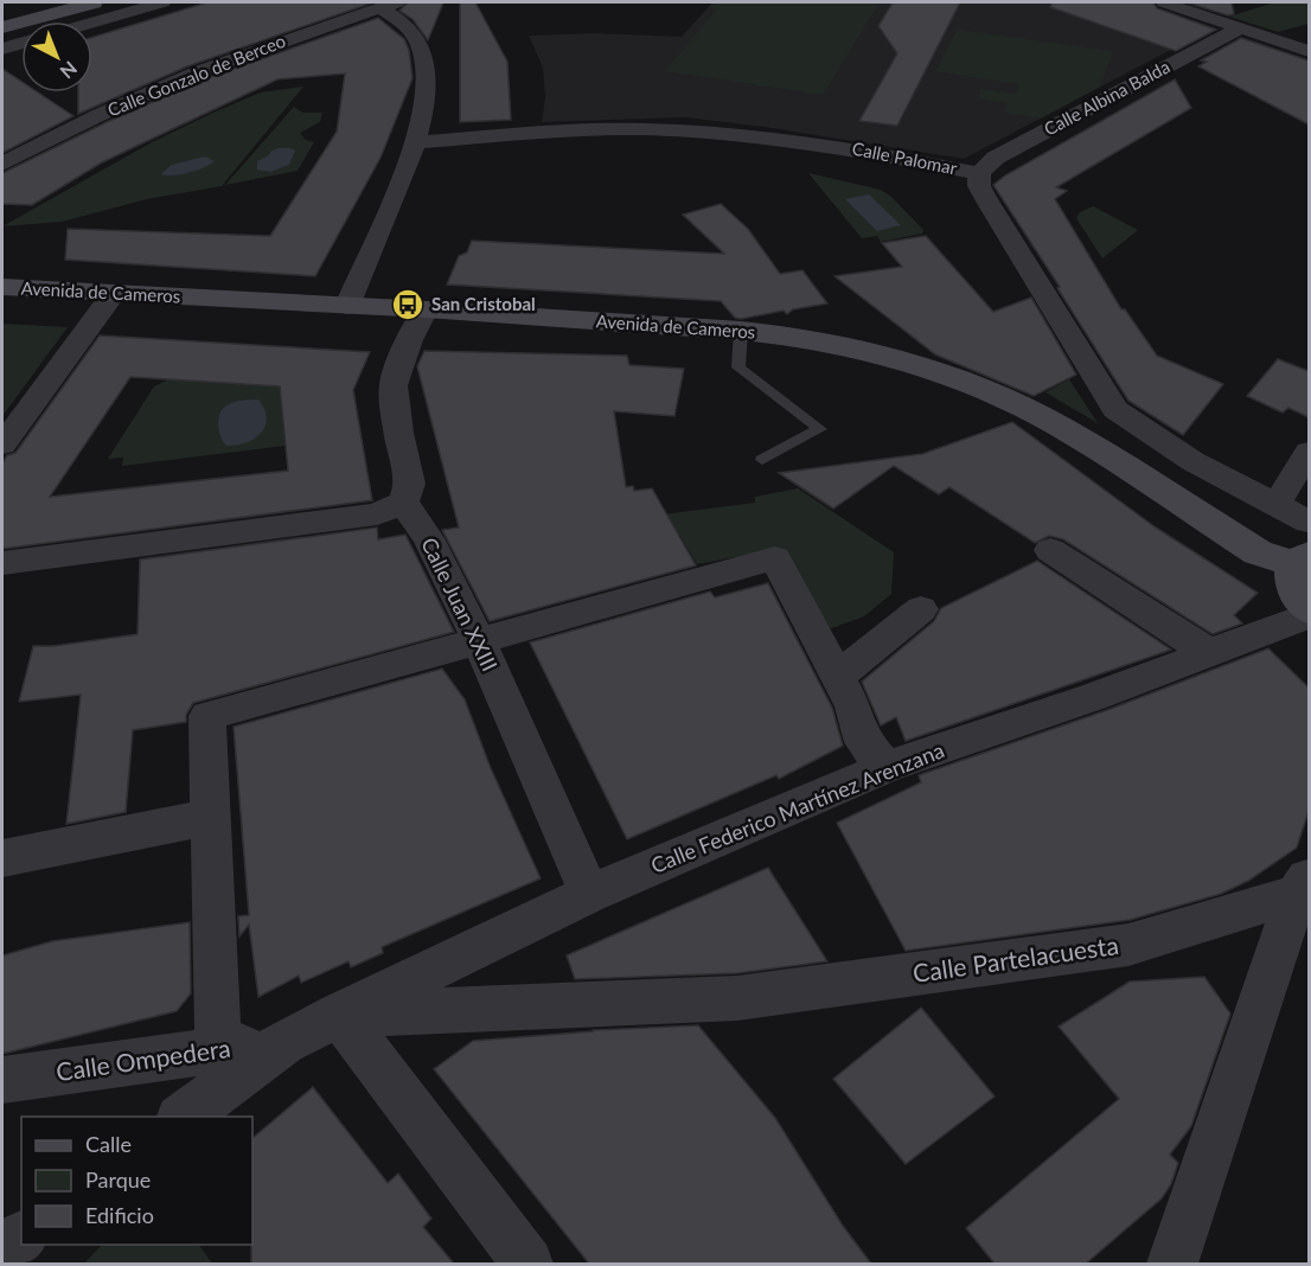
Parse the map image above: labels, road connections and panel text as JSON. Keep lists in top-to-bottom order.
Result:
{
  "streets": {
    "main road": ["Avenida de Cameros"],
    "street": [
      "Calle Gonzalo de Berceo",
      "Calle Albina Balda",
      "Calle Palomar",
      "Calle Juan XXIII",
      "Calle Federico Martínez Arenzana",
      "Calle Partelacuesta",
      "Calle Ompedera"
    ]
  },
  "crossings": [
    ["Calle Albina Balda", "Calle Palomar"],
    ["Calle Juan XXIII", "Calle Federico Martínez Arenzana"],
    ["Calle Federico Martínez Arenzana", "Calle Partelacuesta"],
    ["Calle Federico Martínez Arenzana", "Calle Ompedera"]
  ],
  "places": {
    "bus stop": ["San Cristobal"]
  },
  "legend": ["Calle", "Parque", "Edificio"],
  "north": "bottom right"
}
